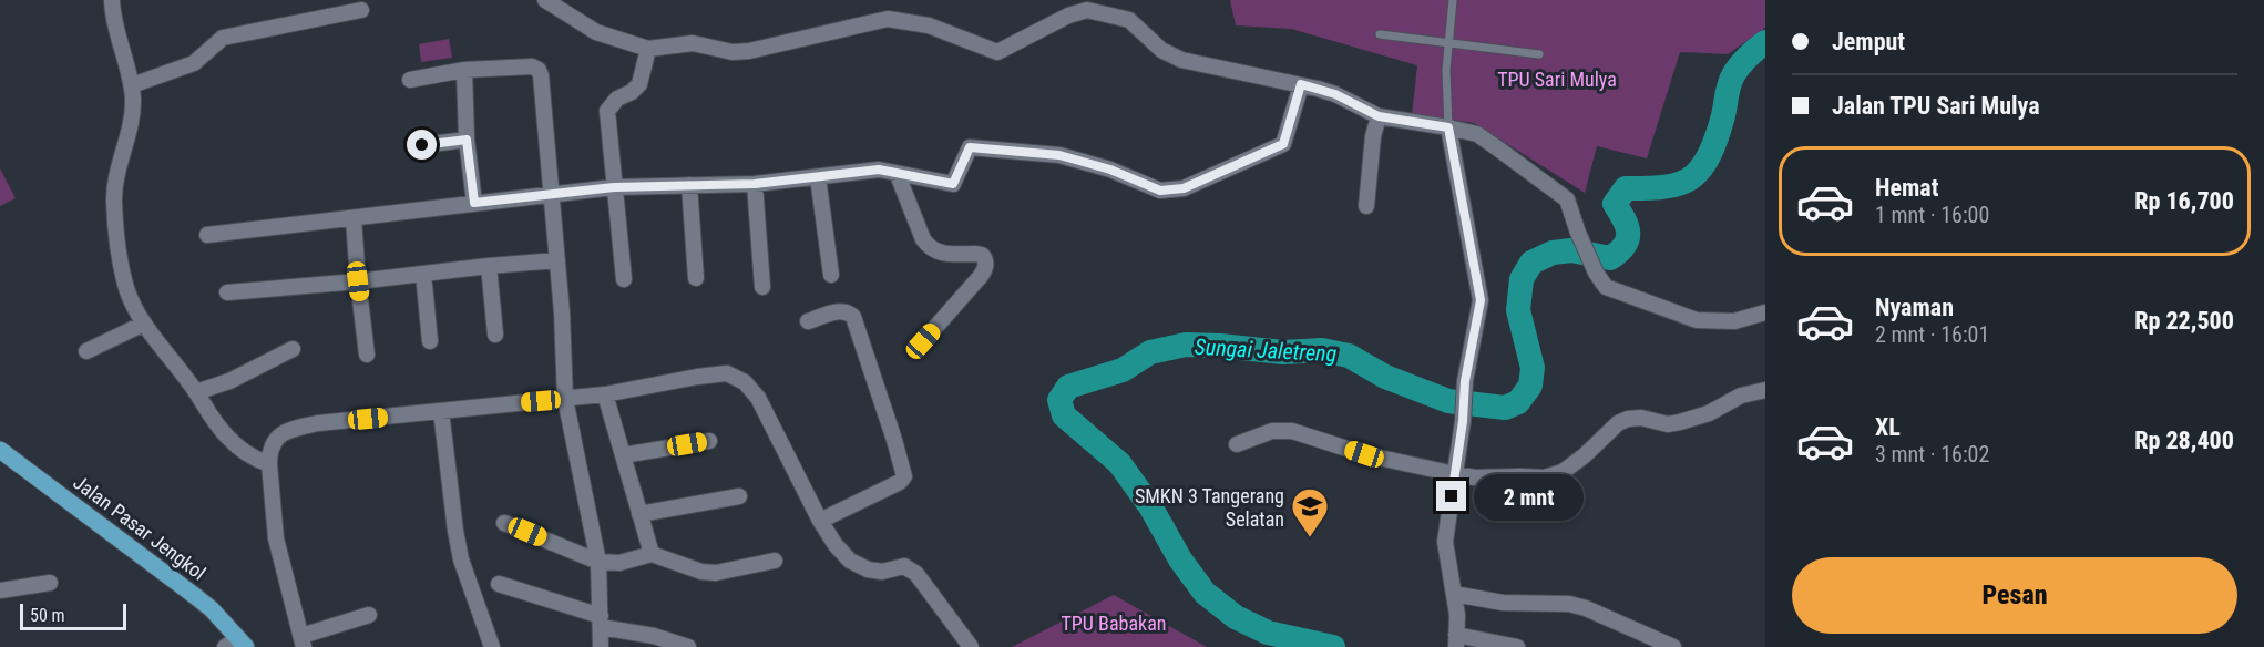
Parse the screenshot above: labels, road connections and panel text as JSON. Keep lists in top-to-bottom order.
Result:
{
  "streets": {
    "main road": ["Jalan Pasar Jengkol"]
  },
  "water": ["Sungai Jaletreng"],
  "parks": ["TPU Sari Mulya", "TPU Babakan"],
  "places": {
    "school or university": ["SMKN 3 Tangerang Selatan"]
  },
  "scale_bar": "50 m",
  "page": {
    "banner": ["Jemput", "Jalan TPU Sari Mulya"],
    "list": [
      {
        "name": "Hemat",
        "note": "1 mnt · 16:00",
        "value": "Rp 16,700"
      },
      {
        "name": "Nyaman",
        "note": "2 mnt · 16:01",
        "value": "Rp 22,500"
      },
      {
        "name": "XL",
        "note": "3 mnt · 16:02",
        "value": "Rp 28,400"
      }
    ],
    "bubble": "2 mnt",
    "buttons": "Pesan",
    "scale": "50 m"
  }
}
